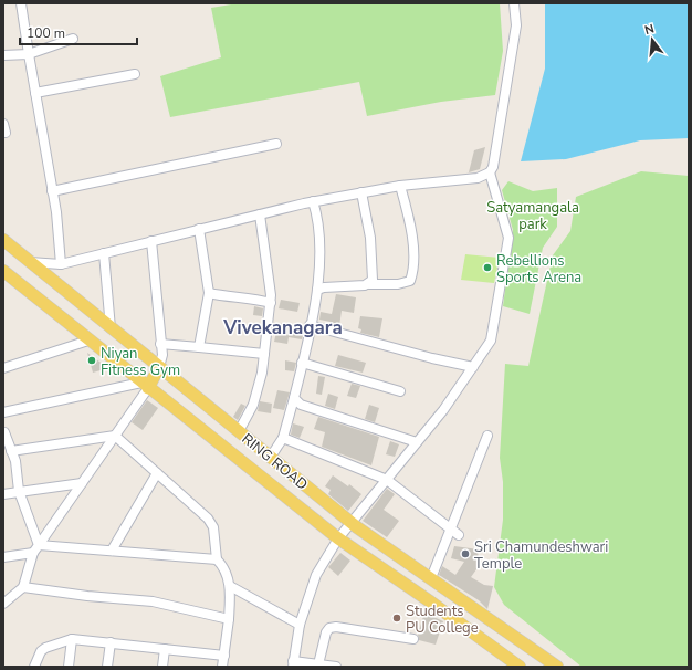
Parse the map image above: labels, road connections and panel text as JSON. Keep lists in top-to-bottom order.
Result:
{
  "streets": {
    "main road": ["RING ROAD"]
  },
  "districts": ["Vivekanagara"],
  "parks": ["Satyamangala park"],
  "places": [
    "Rebellions Sports Arena",
    "Niyan Fitness Gym",
    "Sri Chamundeshwari Temple",
    "Students PU College"
  ],
  "scale_bar": "100 m",
  "north": "top"
}
